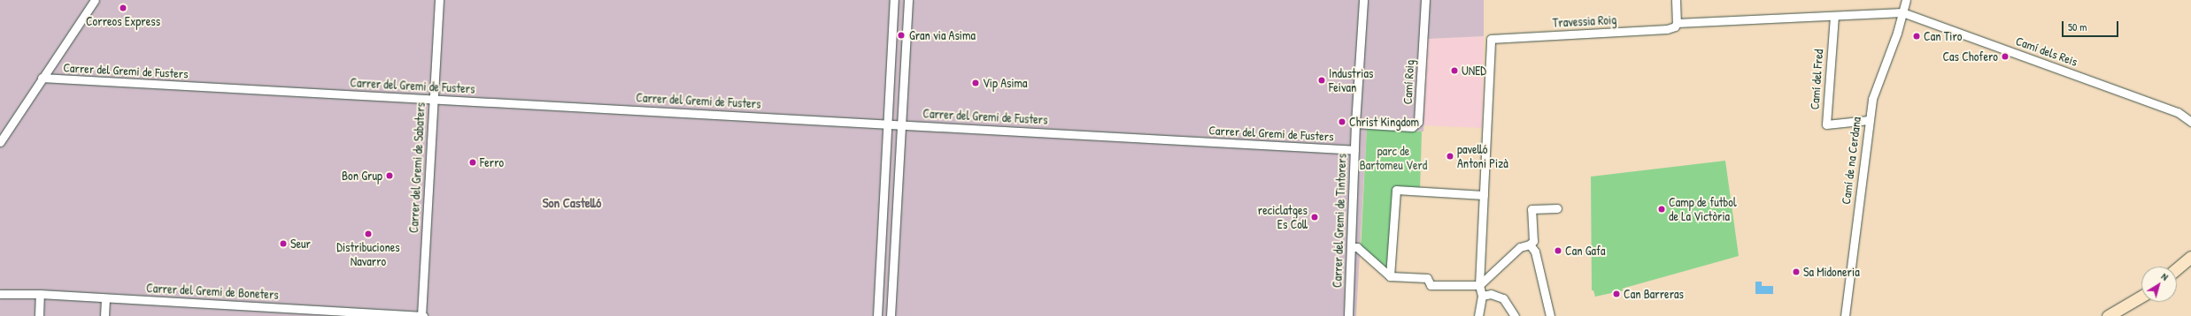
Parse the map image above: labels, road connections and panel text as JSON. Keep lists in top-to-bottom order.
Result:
{
  "streets": {
    "street": [
      "Travessia Roig",
      "Camí dels Reis",
      "Carrer del Gremi de Fusters",
      "Camí del Fred",
      "Camí Roig",
      "Camí de na Cerdana",
      "Carrer del Gremi de Sabaters",
      "Carrer del Gremi de Tintorers",
      "Carrer del Gremi de Boneters"
    ]
  },
  "crossings": [
    ["Camí dels Reis", "Camí de na Cerdana"],
    ["Carrer del Gremi de Fusters", "Carrer del Gremi de Sabaters"],
    ["Carrer del Gremi de Fusters", "Carrer del Gremi de Tintorers"],
    ["Camí del Fred", "Camí de na Cerdana"],
    ["Camí Roig", "Carrer del Gremi de Tintorers"],
    ["Carrer del Gremi de Sabaters", "Carrer del Gremi de Boneters"]
  ],
  "districts": ["Son Castelló"],
  "parks": ["parc de Bartomeu Verd"],
  "places": [
    "Correos Express",
    "Gran via Asima",
    "Can Tiro",
    "Cas Chofero",
    "UNED",
    "Industrias Feivan",
    "Vip Asima",
    "Christ Kingdom",
    "pavelló Antoni Pizà",
    "Ferro",
    "Bon Grup",
    "Camp de futbol de La Victòria",
    "reciclatges Es Coll",
    "Distribuciones Navarro",
    "Seur",
    "Can Gafa",
    "Sa Midoneria",
    "Can Barreras"
  ],
  "scale_bar": "50 m",
  "north": "top right"
}
